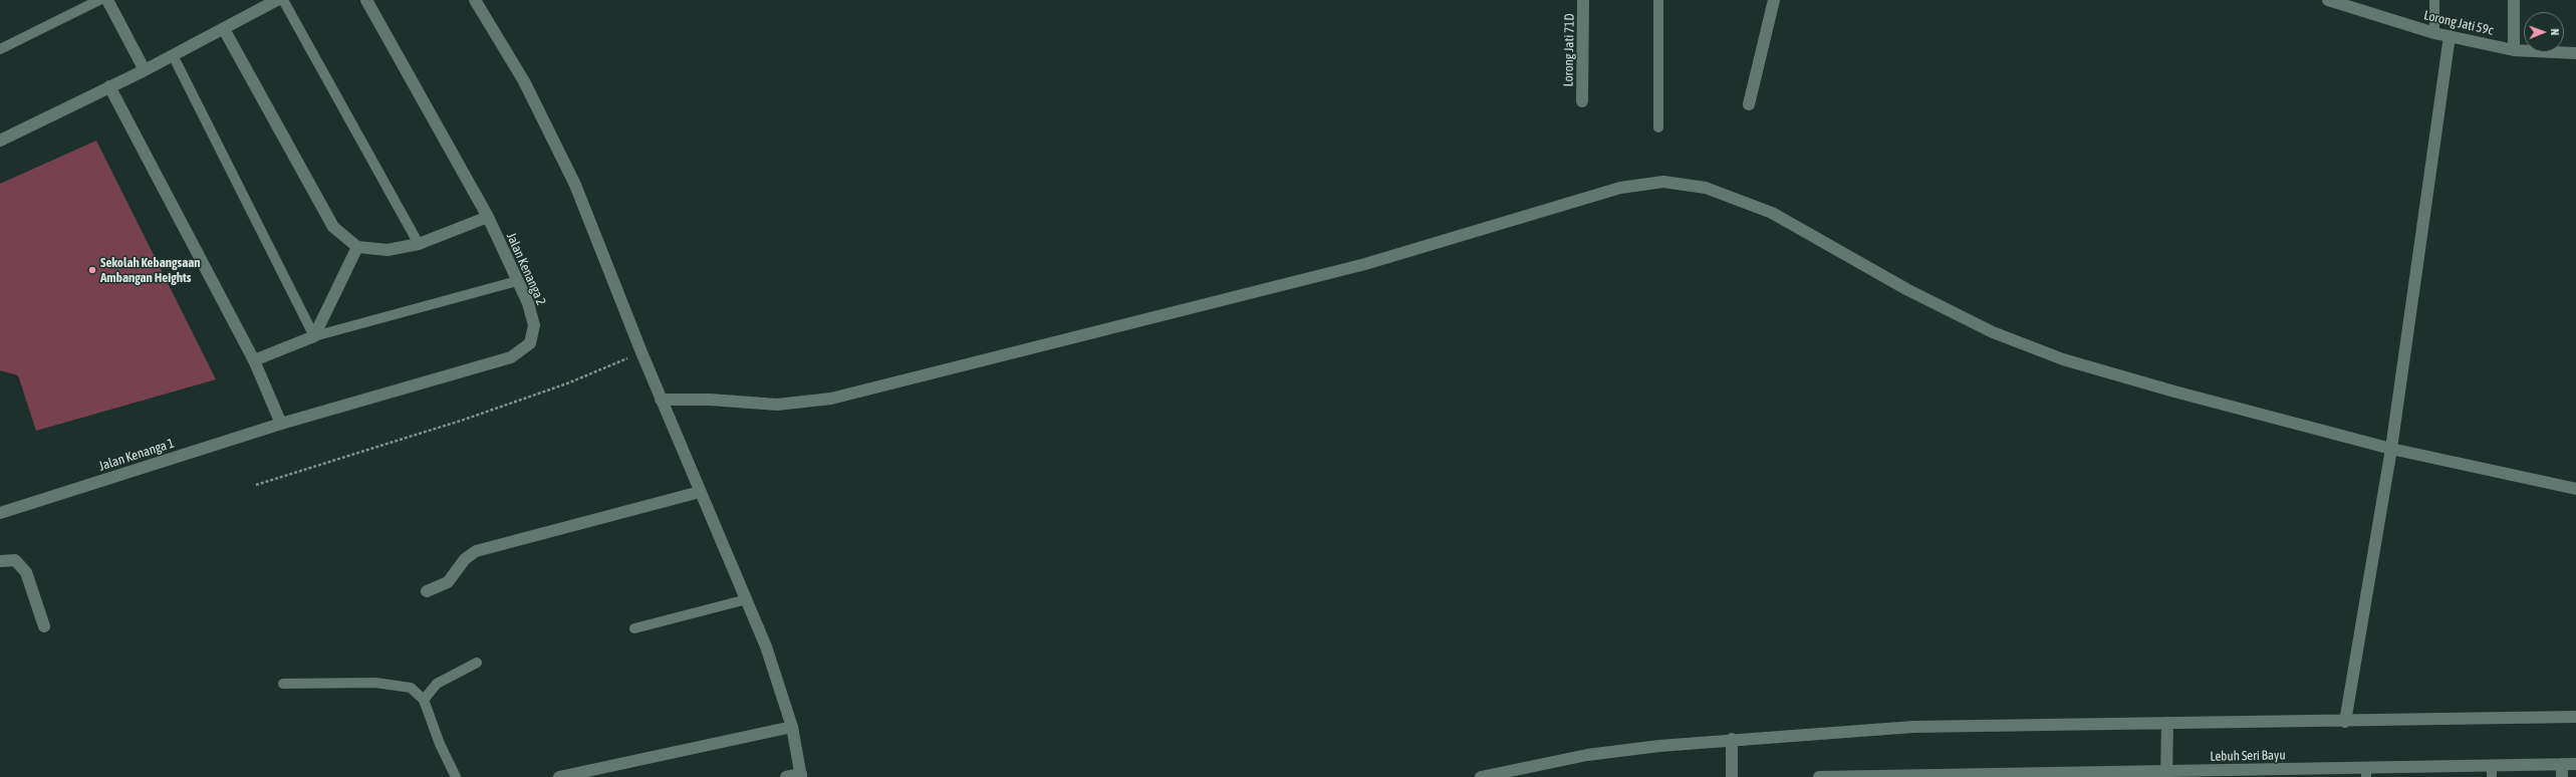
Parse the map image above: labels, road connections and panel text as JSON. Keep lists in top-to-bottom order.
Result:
{
  "streets": {
    "street": [
      "Lorong Jati 59c",
      "Lorong Jati 71D",
      "Jalan Kenanga 2",
      "Jalan Kenanga 1",
      "Lebuh Seri Bayu"
    ]
  },
  "crossings": [
    ["Jalan Kenanga 2", "Jalan Kenanga 1"]
  ],
  "places": ["Sekolah Kebangsaan Ambangan Heights"],
  "north": "right"
}
